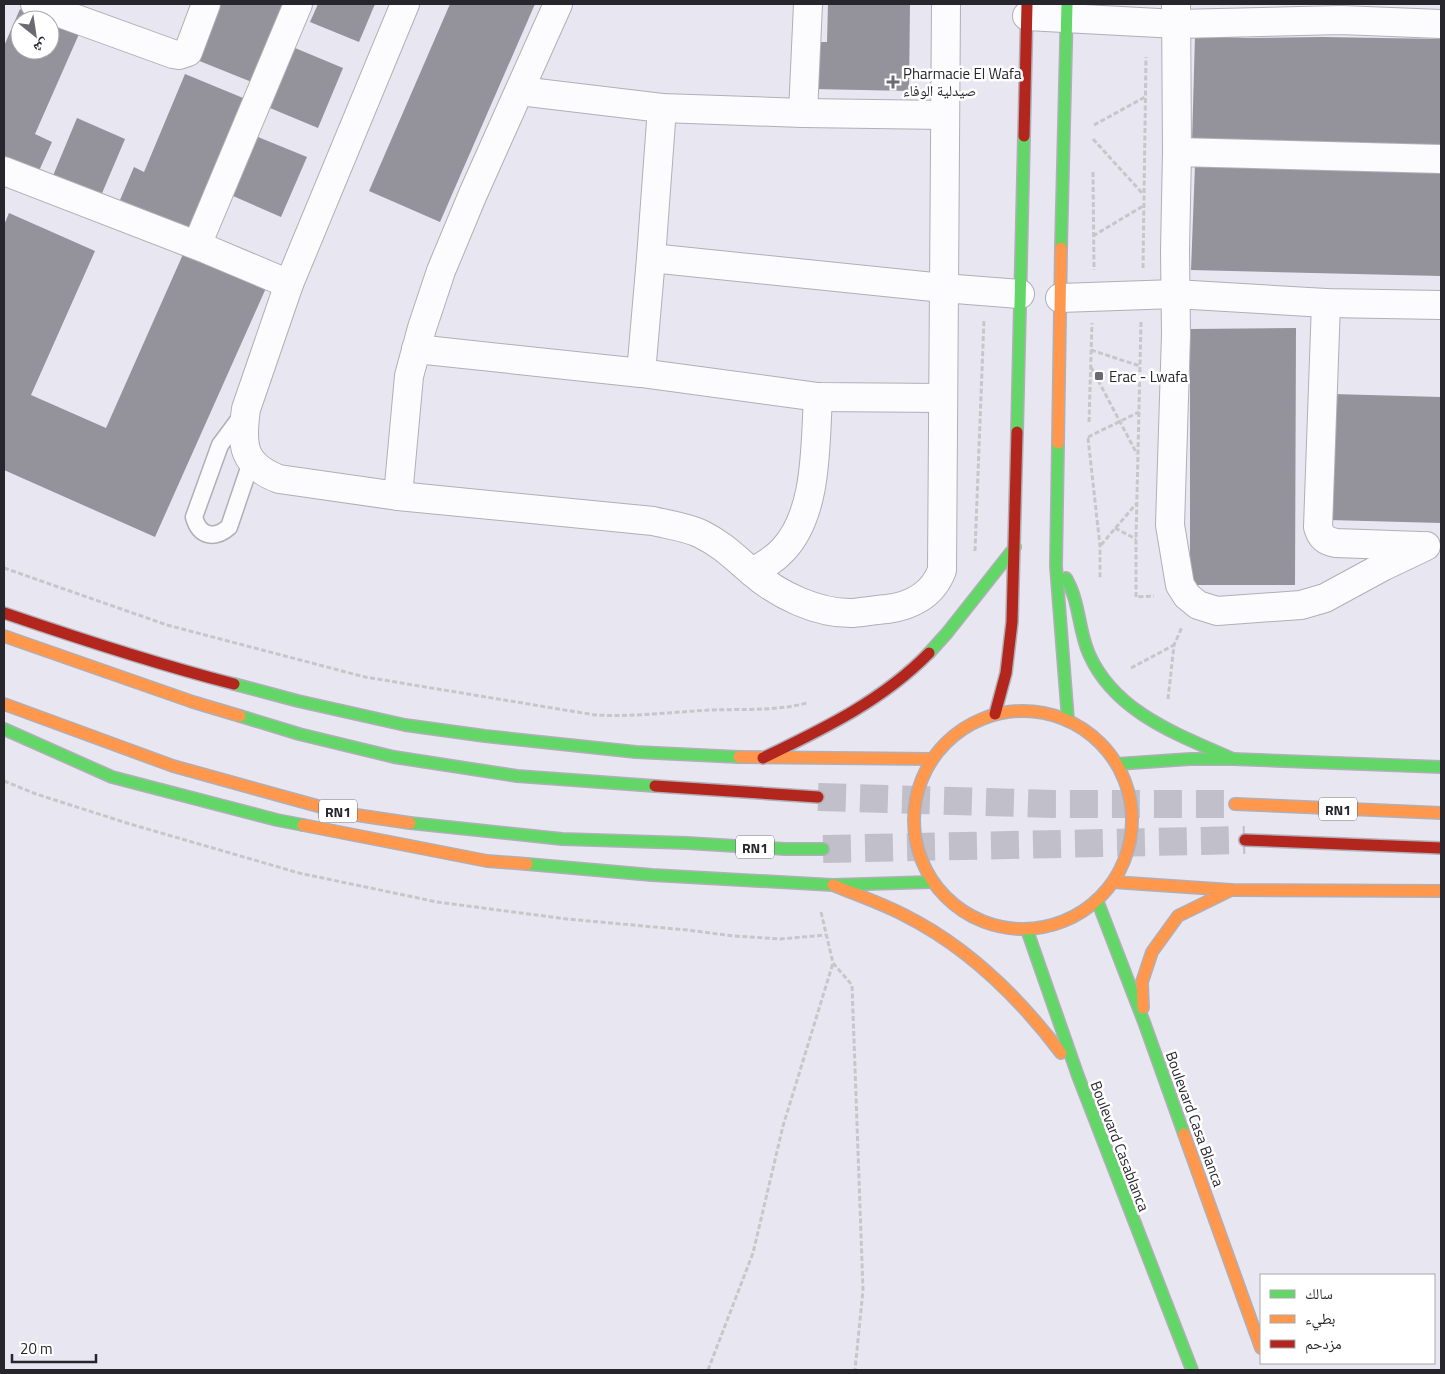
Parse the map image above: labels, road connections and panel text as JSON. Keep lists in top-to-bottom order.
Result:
{
  "streets": {
    "main road": ["RN1", "Boulevard Casa Blanca", "Boulevard Casablanca"]
  },
  "places": {
    "health": ["Pharmacie El Wafa صيدلية الوفاء"],
    "transit": ["Erac - Lwafa"]
  },
  "legend": ["سالك", "بطيء", "مزدحم"],
  "scale_bar": "20 m",
  "north": "bottom right"
}
